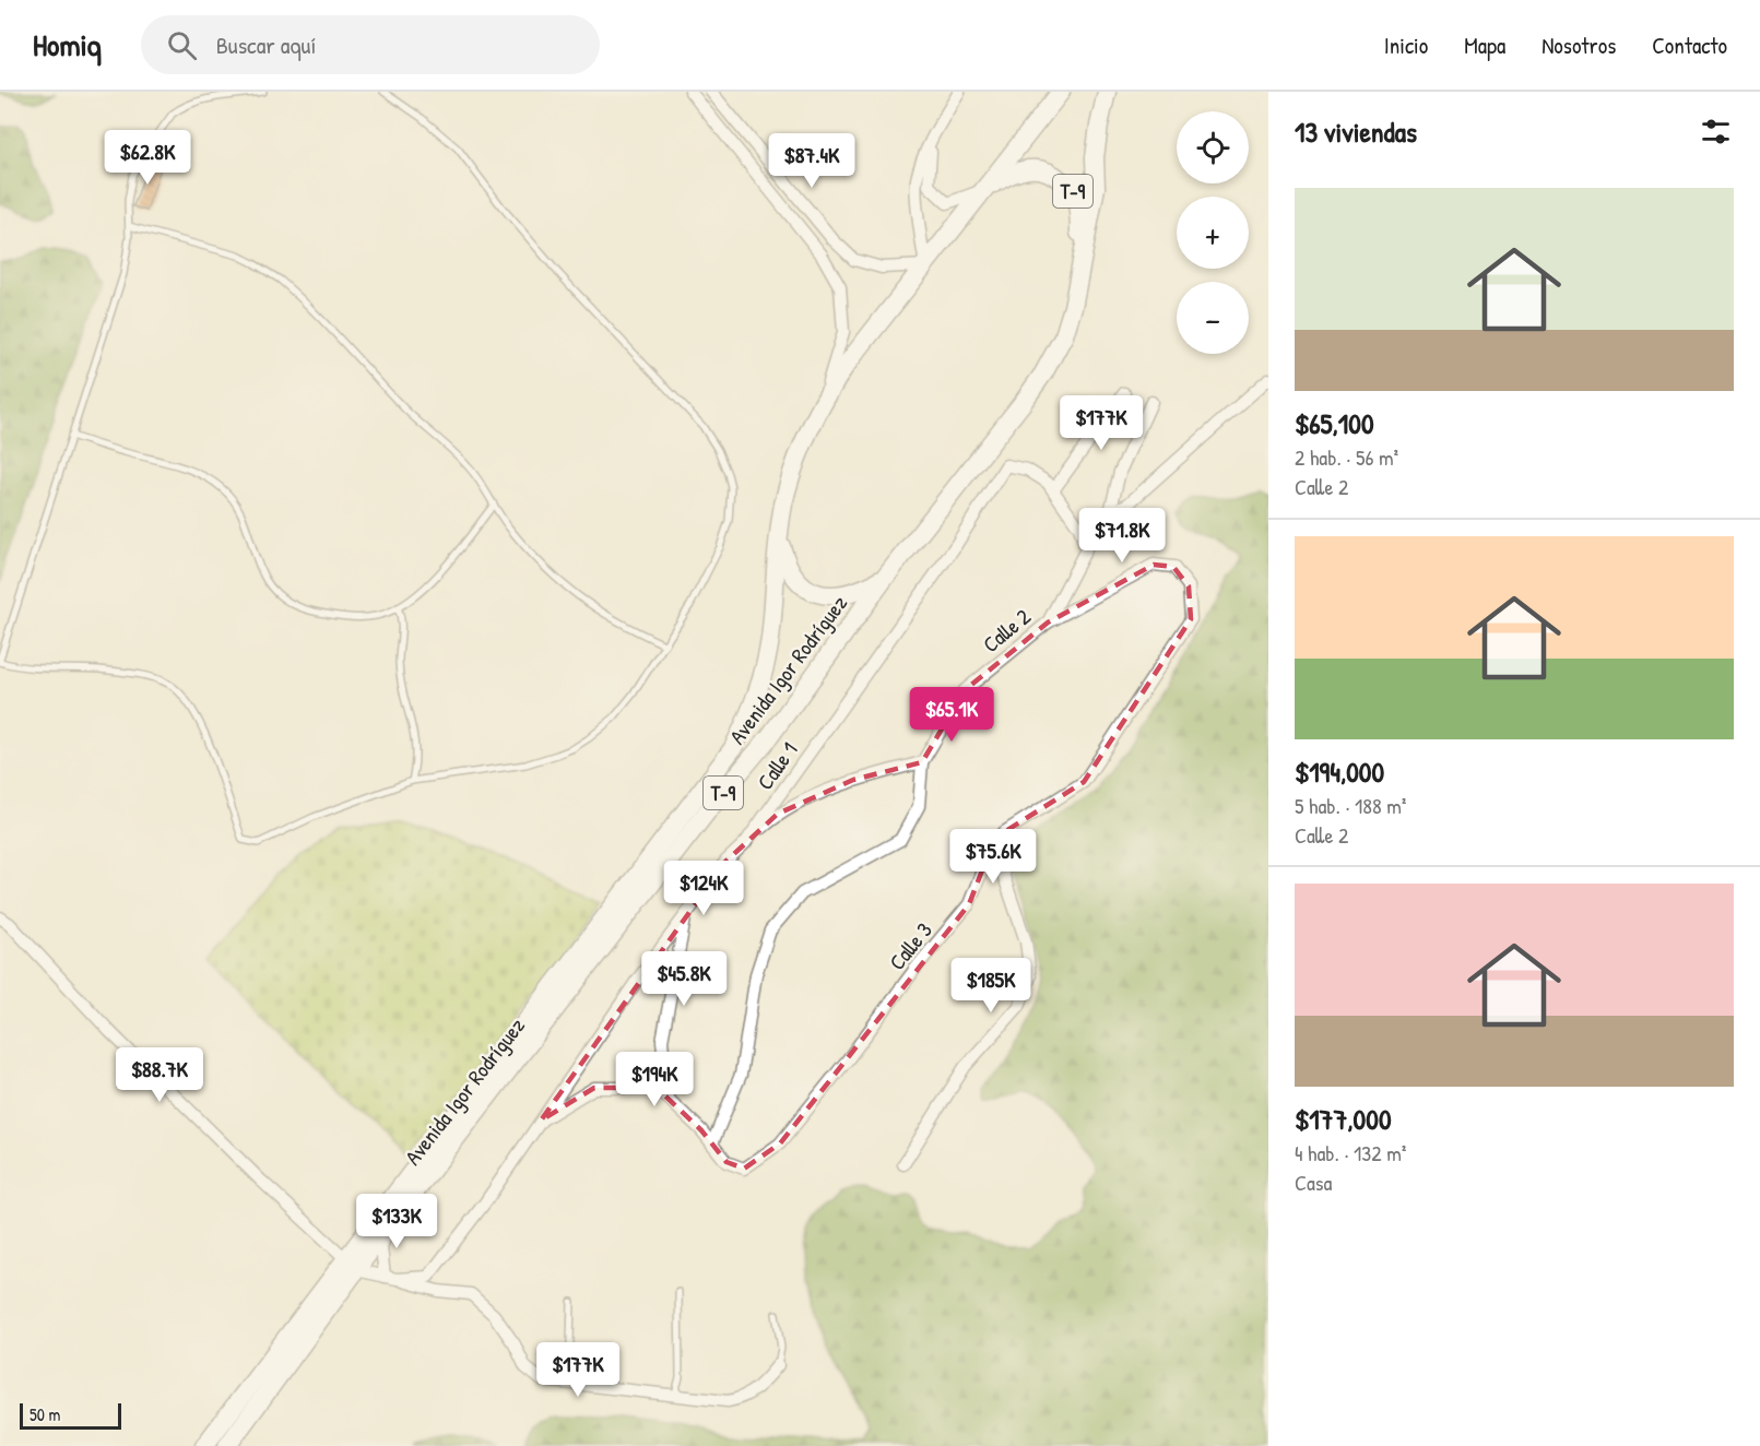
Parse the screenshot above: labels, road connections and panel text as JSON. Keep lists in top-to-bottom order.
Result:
{
  "streets": {
    "highway": ["T-9", "Avenida Igor Rodríguez"],
    "street": ["Calle 2", "Calle 1", "Calle 3"]
  },
  "crossings": [
    ["T-9", "Avenida Igor Rodríguez"],
    ["Calle 2", "Calle 3"],
    ["Avenida Igor Rodríguez", "Calle 1"]
  ],
  "scale_bar": "50 m",
  "page": {
    "header": "Homiq",
    "search": "Buscar aquí",
    "nav": [
      "Inicio",
      "Mapa",
      "Nosotros",
      "Contacto"
    ],
    "heading": "13 viviendas",
    "map_buttons": ["+", "−"],
    "price": [
      "$62.8K",
      "$87.4K",
      "$177K",
      "$71.8K",
      "$65.1K",
      "$75.6K",
      "$124K",
      "$45.8K",
      "$185K",
      "$88.7K",
      "$194K",
      "$133K",
      "$177K"
    ],
    "list": [
      {
        "name": "$65,100",
        "note": "2 hab. · 56 m² · Calle 2"
      },
      {
        "name": "$194,000",
        "note": "5 hab. · 188 m² · Calle 2"
      },
      {
        "name": "$177,000",
        "note": "4 hab. · 132 m² · Casa"
      }
    ],
    "scale": "50 m"
  }
}
